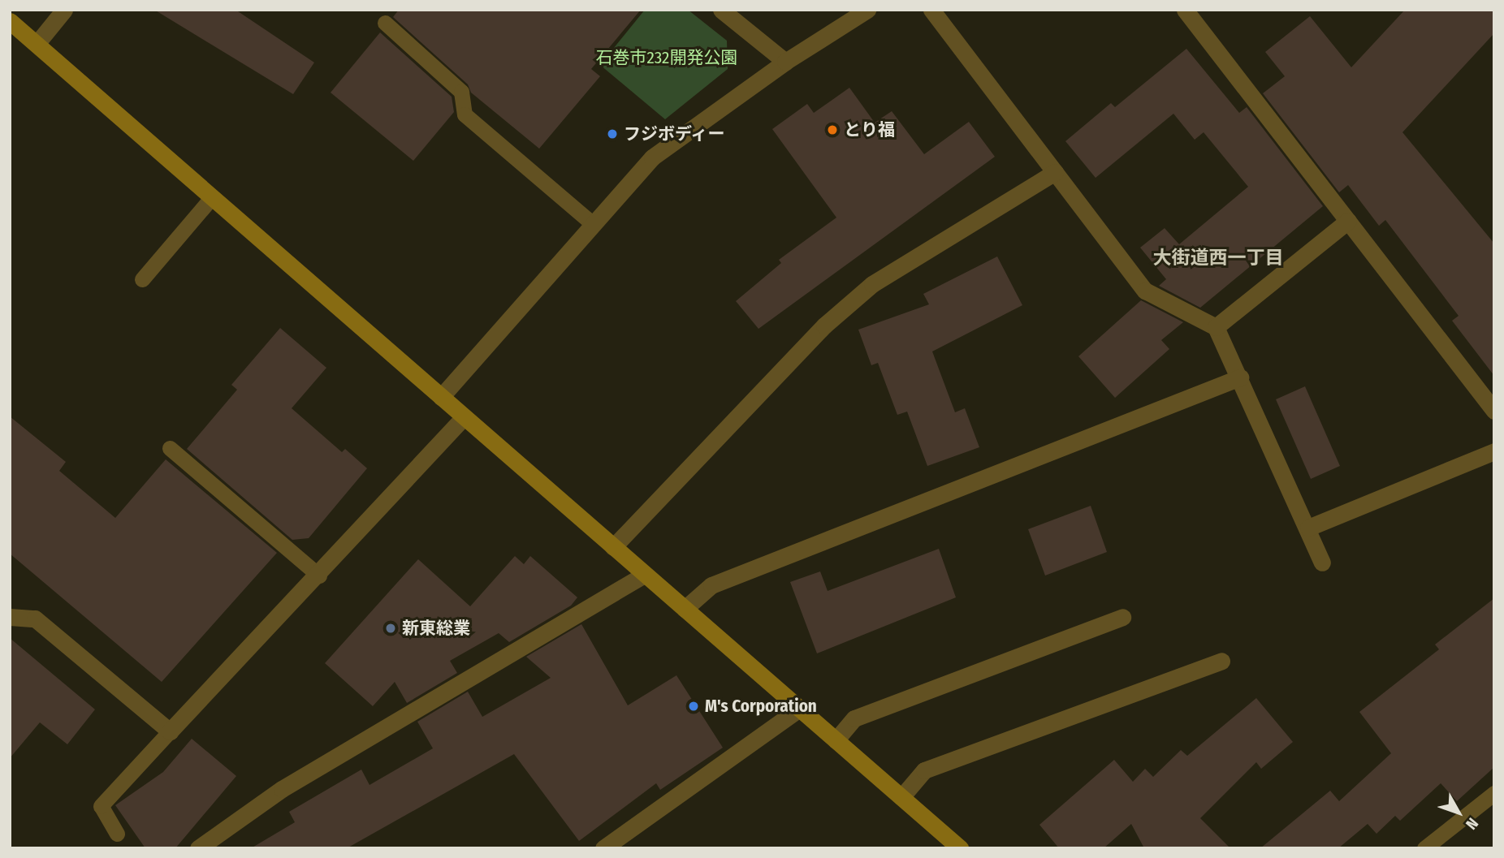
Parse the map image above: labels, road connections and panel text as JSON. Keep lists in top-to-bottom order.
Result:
{
  "districts": ["大街道西一丁目"],
  "parks": ["石巻市232開発公園"],
  "places": [
    "とり福",
    "フジボディー",
    "新東総業",
    "M's Corporation"
  ],
  "north": "bottom right"
}
